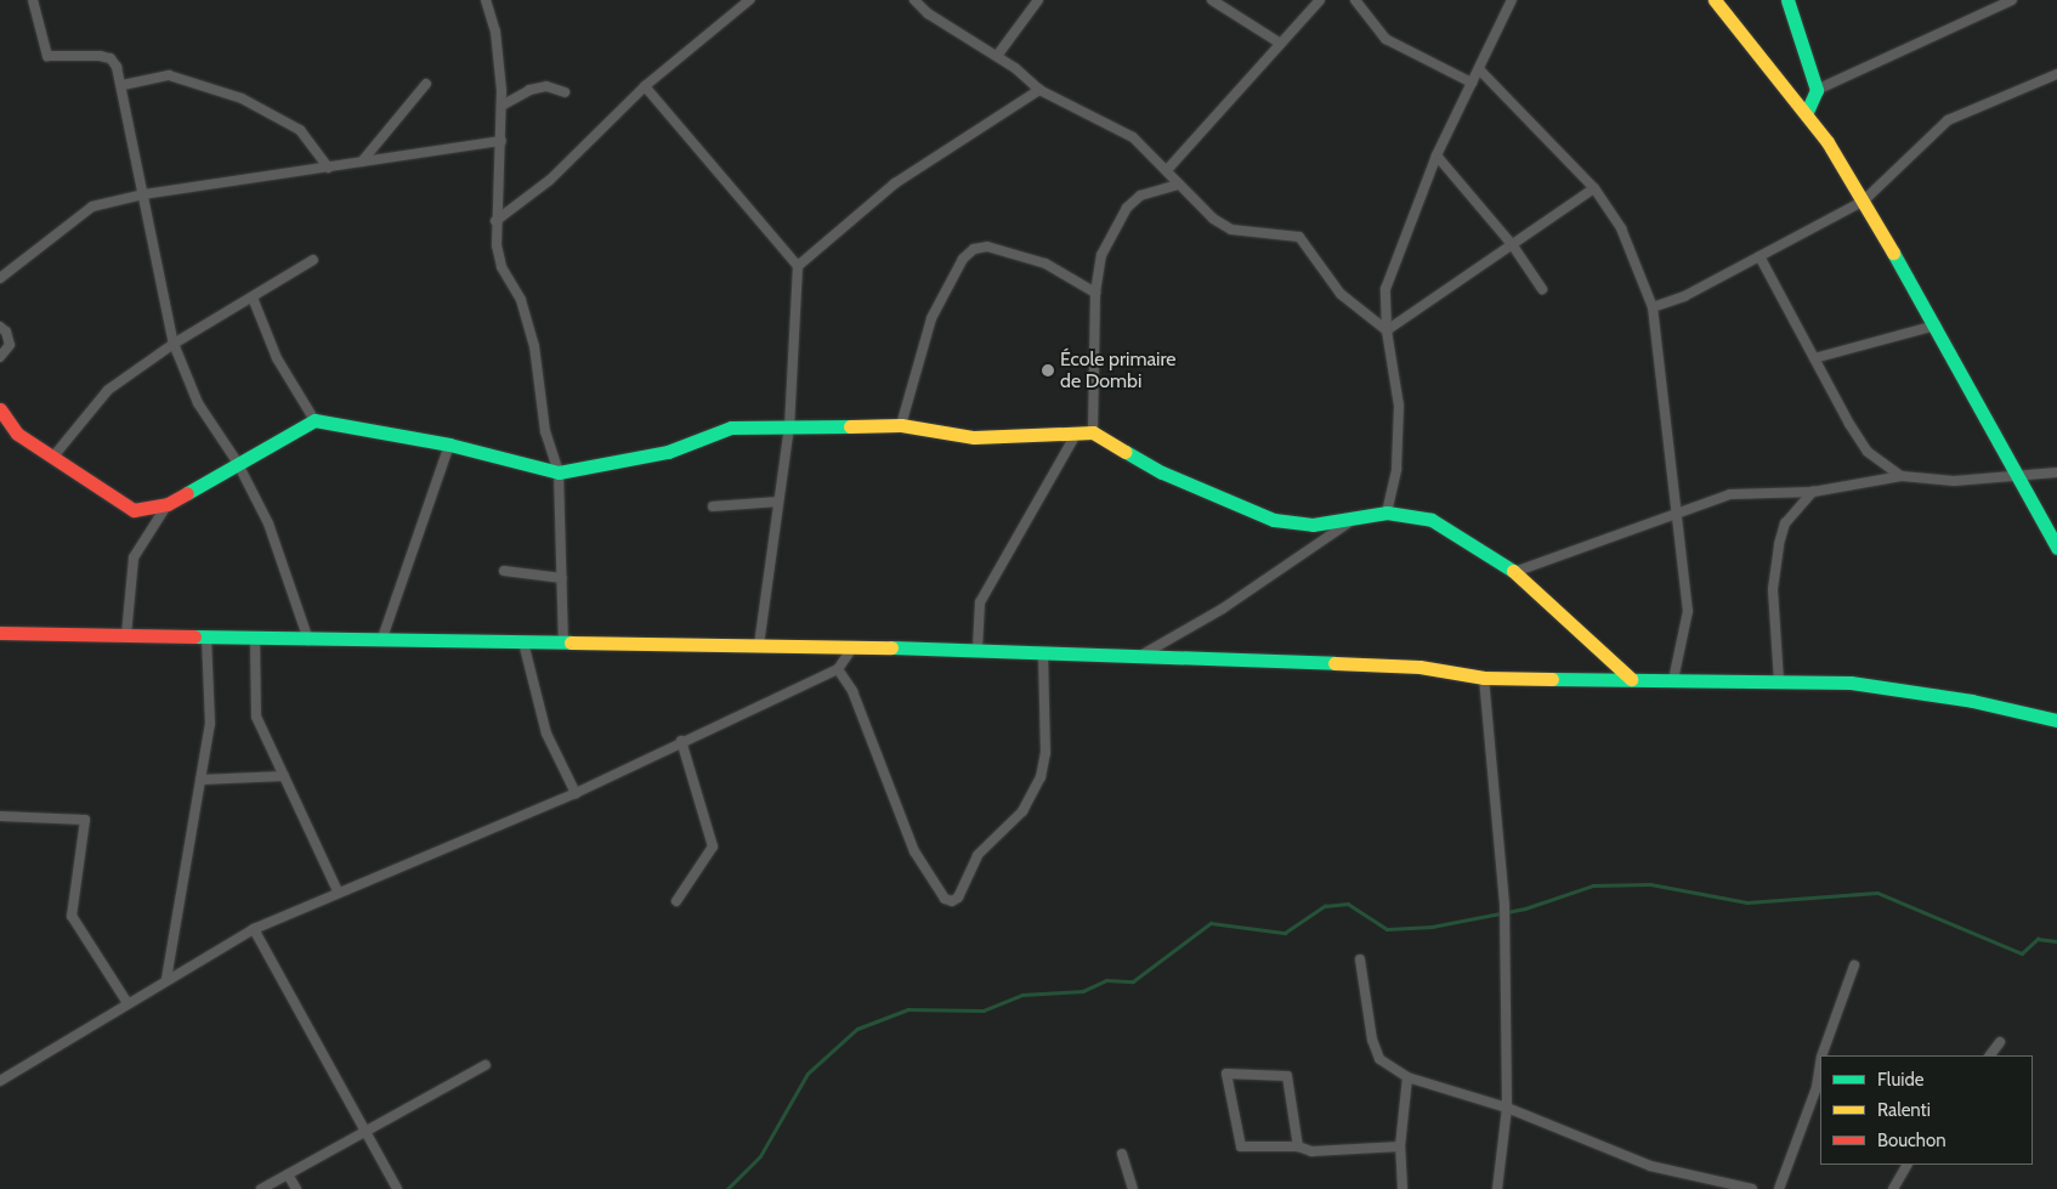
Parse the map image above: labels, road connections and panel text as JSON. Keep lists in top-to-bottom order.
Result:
{
  "places": ["École primaire de Dombi"],
  "legend": ["Fluide", "Ralenti", "Bouchon"]
}
